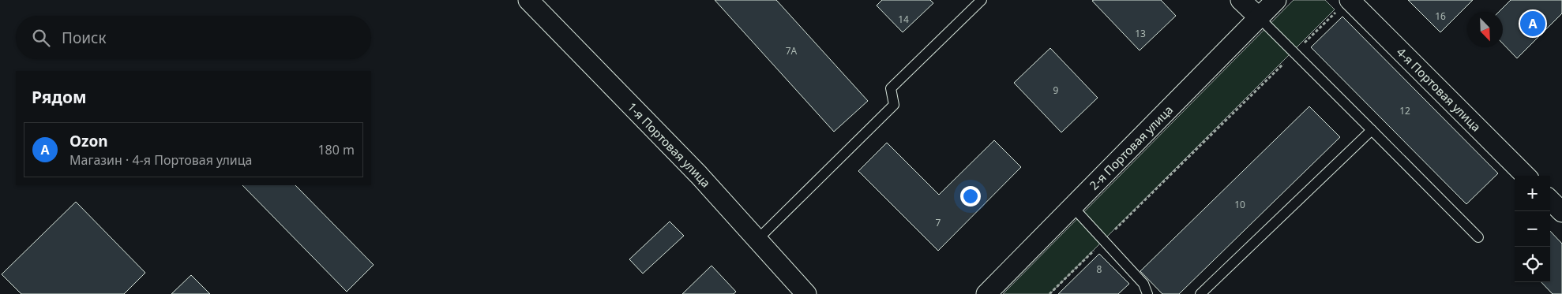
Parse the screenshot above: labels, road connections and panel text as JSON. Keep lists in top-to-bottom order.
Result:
{
  "streets": {
    "street": ["4-я Портовая улица", "1-я Портовая улица", "2-я Портовая улица"]
  },
  "house_numbers": [
    "16",
    "14",
    "13",
    "7А",
    "9",
    "12",
    "10",
    "7",
    "8"
  ],
  "north": "bottom right",
  "page": {
    "pins": "A",
    "search": "Поиск",
    "heading": "Рядом",
    "list": [
      {
        "mark": "A",
        "name": "Ozon",
        "note": "Магазин · 4-я Портовая улица",
        "value": "180 m"
      }
    ],
    "map_buttons": ["+", "−"]
  }
}
